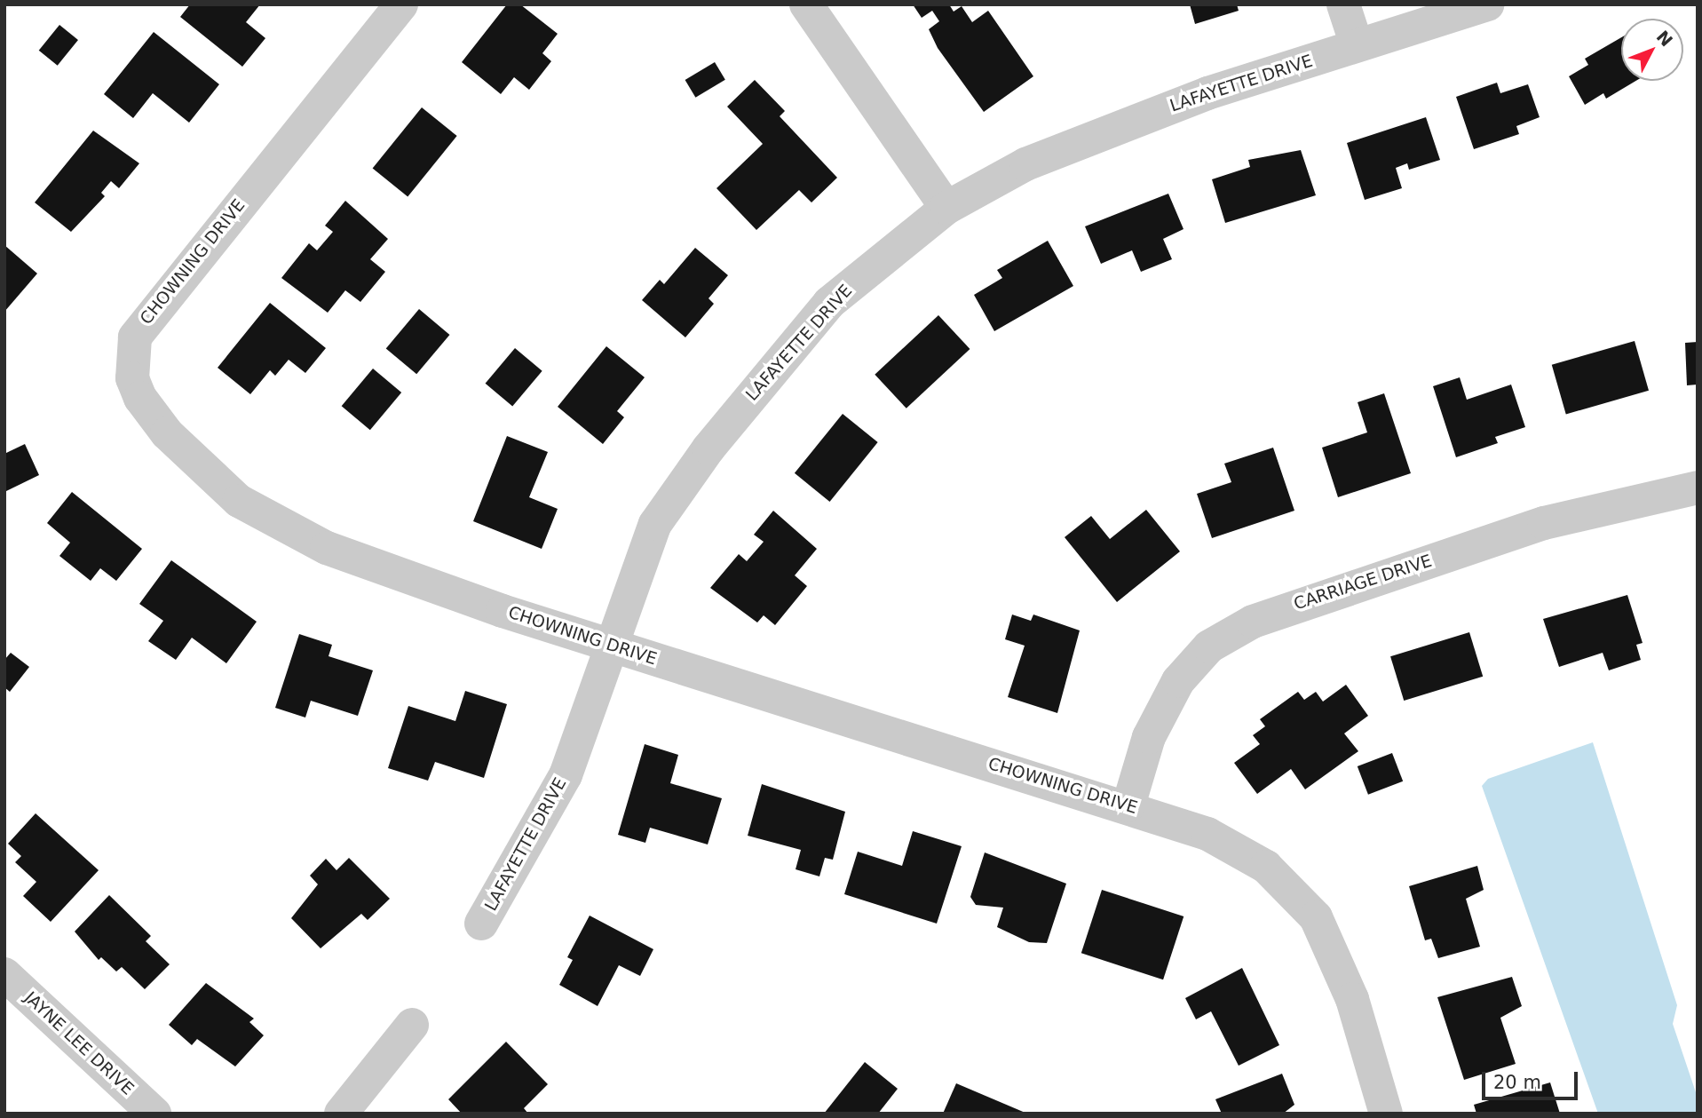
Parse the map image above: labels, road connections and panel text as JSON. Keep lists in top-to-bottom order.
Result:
{
  "streets": {
    "street": [
      "LAFAYETTE DRIVE",
      "CHOWNING DRIVE",
      "CARRIAGE DRIVE",
      "JAYNE LEE DRIVE"
    ]
  },
  "crossings": [
    ["LAFAYETTE DRIVE", "CHOWNING DRIVE"],
    ["CHOWNING DRIVE", "CARRIAGE DRIVE"]
  ],
  "scale_bar": "20 m",
  "north": "top right"
}
